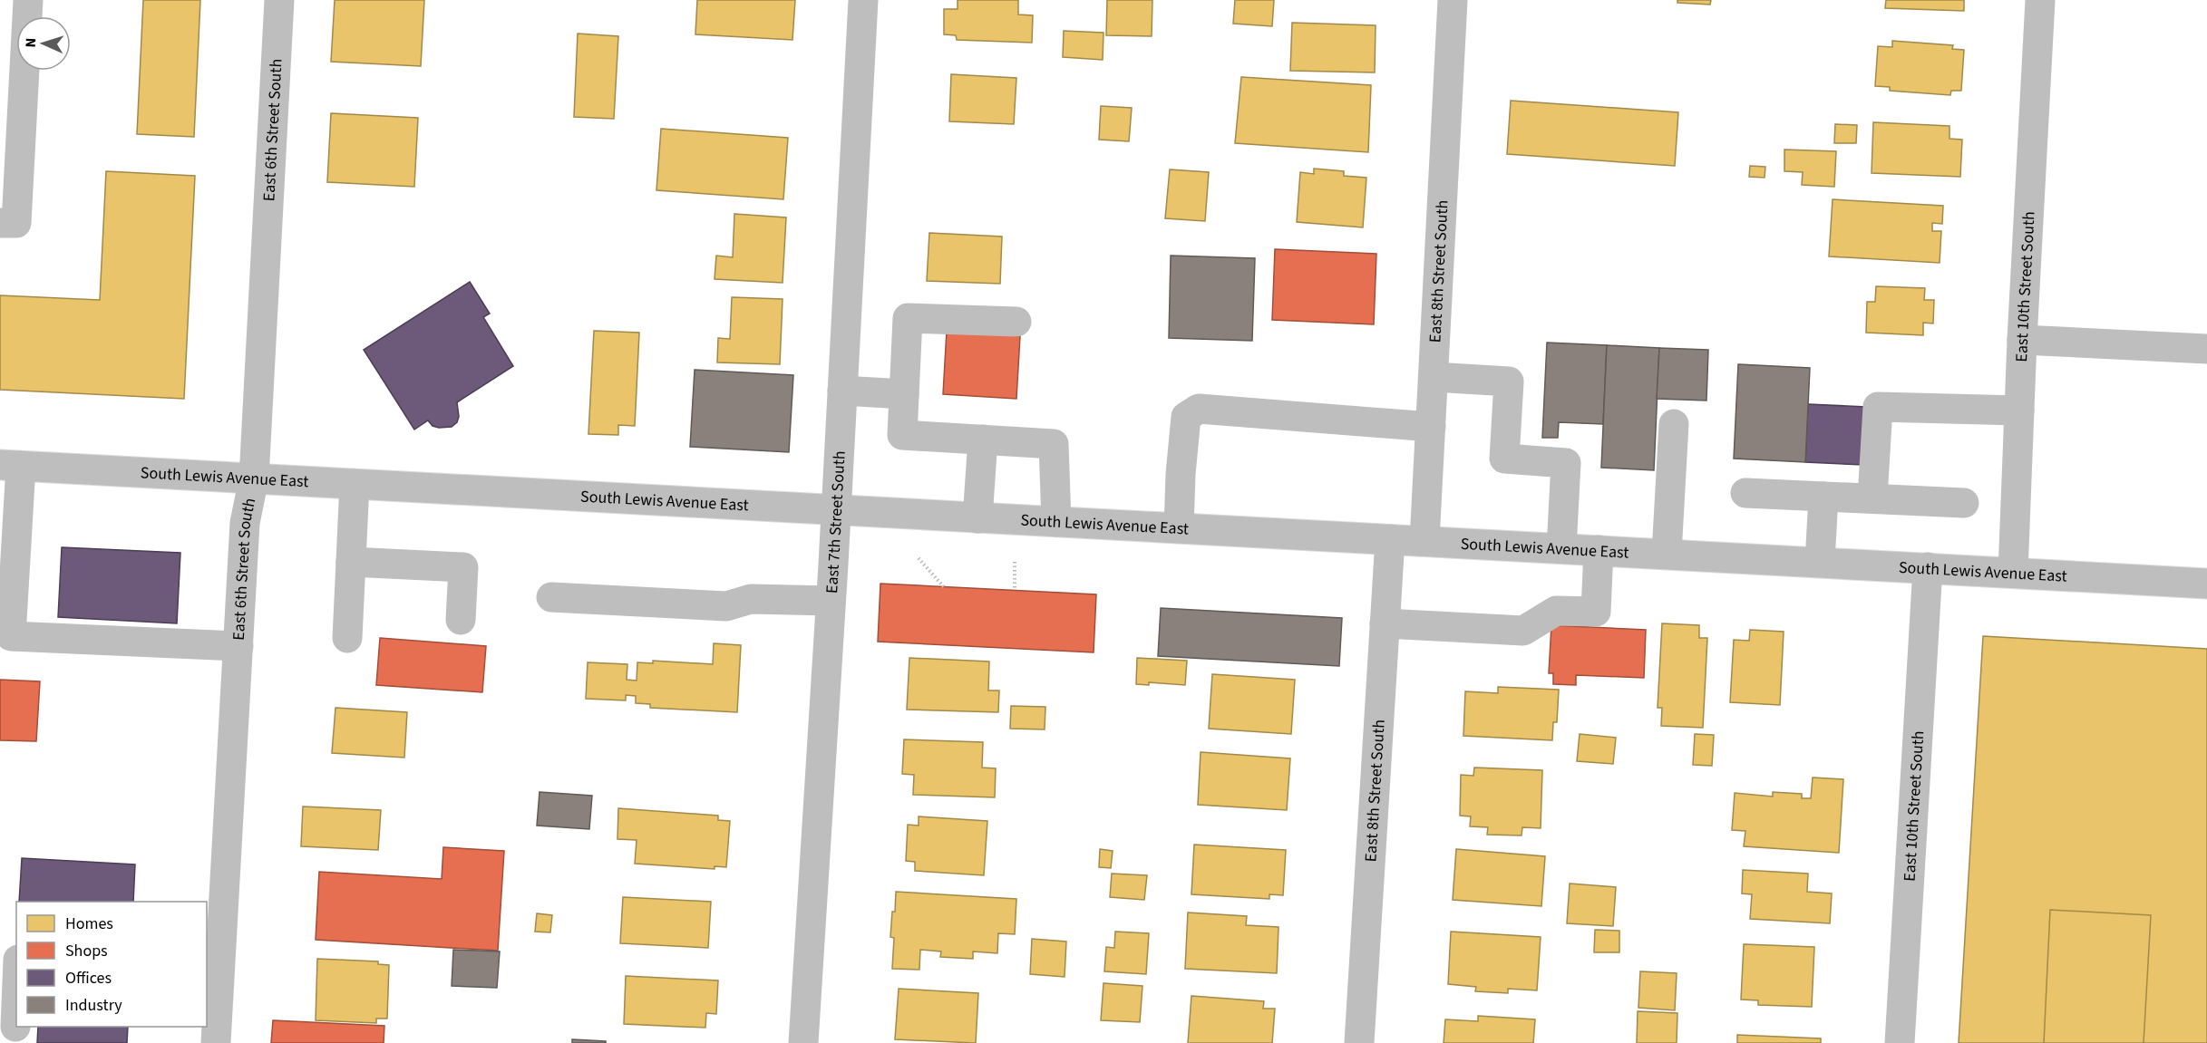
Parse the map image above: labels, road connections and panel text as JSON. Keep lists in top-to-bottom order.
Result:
{
  "streets": {
    "street": [
      "East 6th Street South",
      "East 8th Street South",
      "East 10th Street South",
      "South Lewis Avenue East",
      "East 7th Street South"
    ]
  },
  "crossings": [
    ["East 6th Street South", "South Lewis Avenue East"],
    ["East 8th Street South", "South Lewis Avenue East"],
    ["East 10th Street South", "South Lewis Avenue East"],
    ["South Lewis Avenue East", "East 7th Street South"]
  ],
  "legend": [
    "Homes",
    "Shops",
    "Offices",
    "Industry"
  ],
  "north": "left"
}
